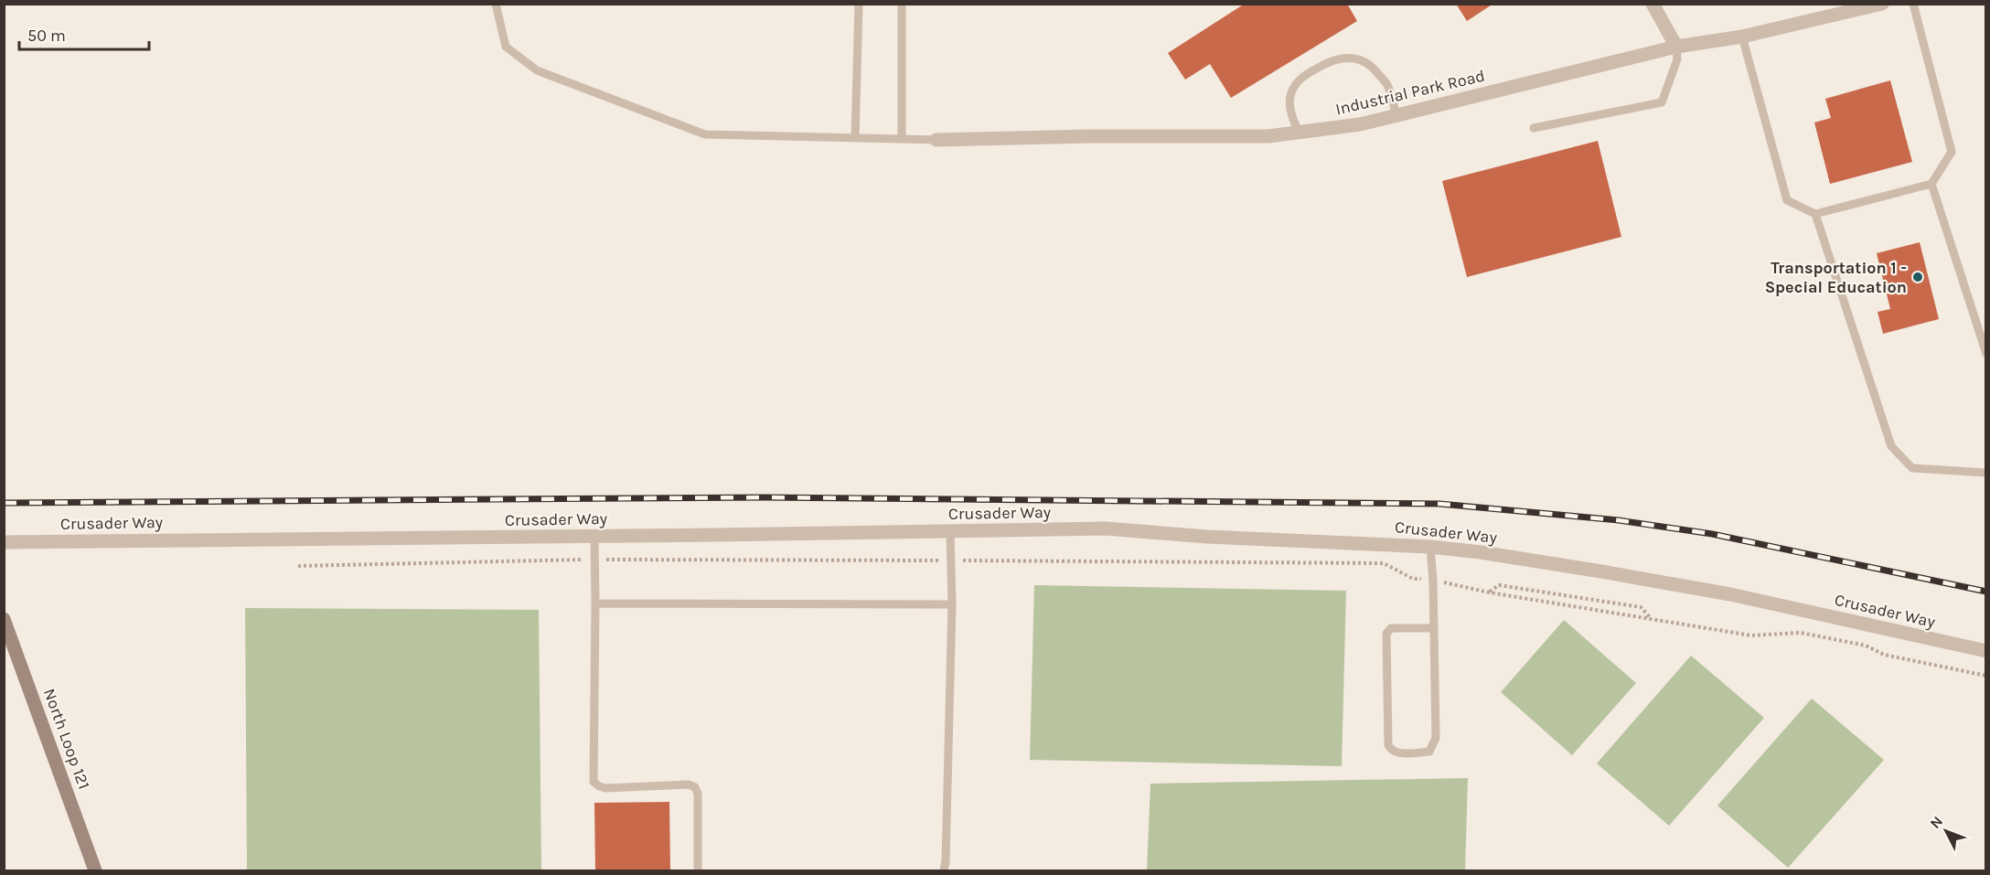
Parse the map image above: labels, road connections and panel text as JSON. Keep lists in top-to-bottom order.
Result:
{
  "streets": {
    "main road": ["North Loop 121"],
    "street": ["Industrial Park Road", "Crusader Way"]
  },
  "places": ["Transportation 1 - Special Education"],
  "scale_bar": "50 m",
  "north": "top left"
}
